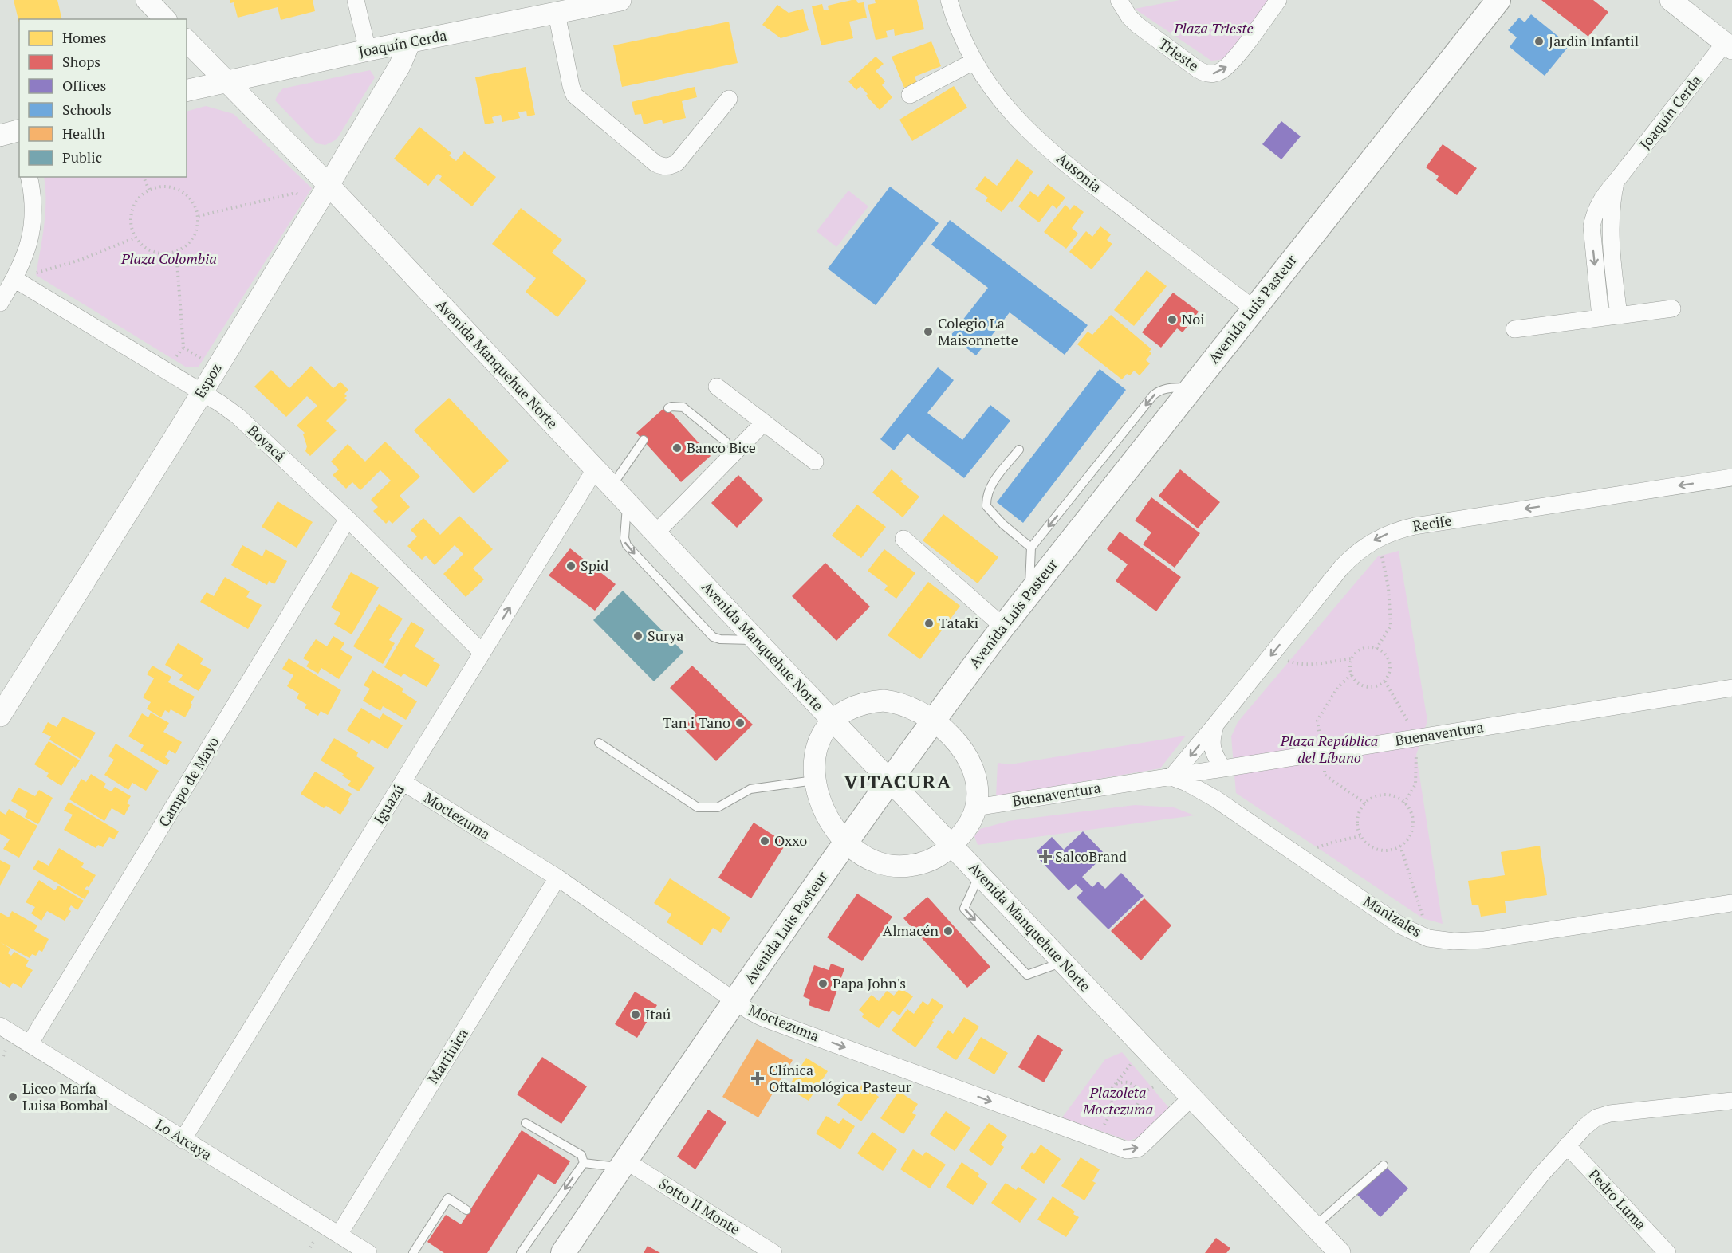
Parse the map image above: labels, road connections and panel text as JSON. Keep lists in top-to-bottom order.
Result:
{
  "streets": {
    "main road": ["Avenida Luis Pasteur"],
    "street": [
      "Joaquín Cerda",
      "Trieste",
      "Ausonia",
      "Avenida Manquehue Norte",
      "Espoz",
      "Boyacá",
      "Recife",
      "Buenaventura",
      "Campo de Mayo",
      "Iguazú",
      "Moctezuma",
      "Manizales",
      "Martinica",
      "Lo Arcaya",
      "Pedro Luma",
      "Sotto Il Monte"
    ]
  },
  "crossings": [
    ["Joaquín Cerda", "Avenida Manquehue Norte"],
    ["Joaquín Cerda", "Espoz"],
    ["Ausonia", "Avenida Luis Pasteur"],
    ["Avenida Luis Pasteur", "Avenida Manquehue Norte"],
    ["Avenida Luis Pasteur", "Moctezuma"],
    ["Avenida Luis Pasteur", "Sotto Il Monte"],
    ["Avenida Manquehue Norte", "Espoz"],
    ["Avenida Manquehue Norte", "Iguazú"],
    ["Avenida Manquehue Norte", "Moctezuma"],
    ["Espoz", "Boyacá"],
    ["Boyacá", "Campo de Mayo"],
    ["Boyacá", "Iguazú"],
    ["Recife", "Buenaventura"],
    ["Recife", "Manizales"],
    ["Buenaventura", "Manizales"],
    ["Campo de Mayo", "Lo Arcaya"],
    ["Iguazú", "Moctezuma"],
    ["Iguazú", "Lo Arcaya"],
    ["Moctezuma", "Martinica"],
    ["Martinica", "Lo Arcaya"]
  ],
  "one_way": ["Recife", "Moctezuma"],
  "districts": ["VITACURA"],
  "parks": [
    "Plaza Trieste",
    "Plaza Colombia",
    "Plaza República del Líbano",
    "Plazoleta Moctezuma"
  ],
  "places": {
    "other": [
      "Jardin Infantil",
      "Noi",
      "Colegio La Maisonnette",
      "Banco Bice",
      "Spid",
      "Tataki",
      "Surya",
      "Tan i Tano",
      "Oxxo",
      "Almacén",
      "Papa John's",
      "Itaú",
      "Liceo María Luisa Bombal"
    ],
    "health": ["SalcoBrand", "Clínica Oftalmológica Pasteur"]
  },
  "legend": [
    "Homes",
    "Shops",
    "Offices",
    "Schools",
    "Health",
    "Public"
  ]
}
